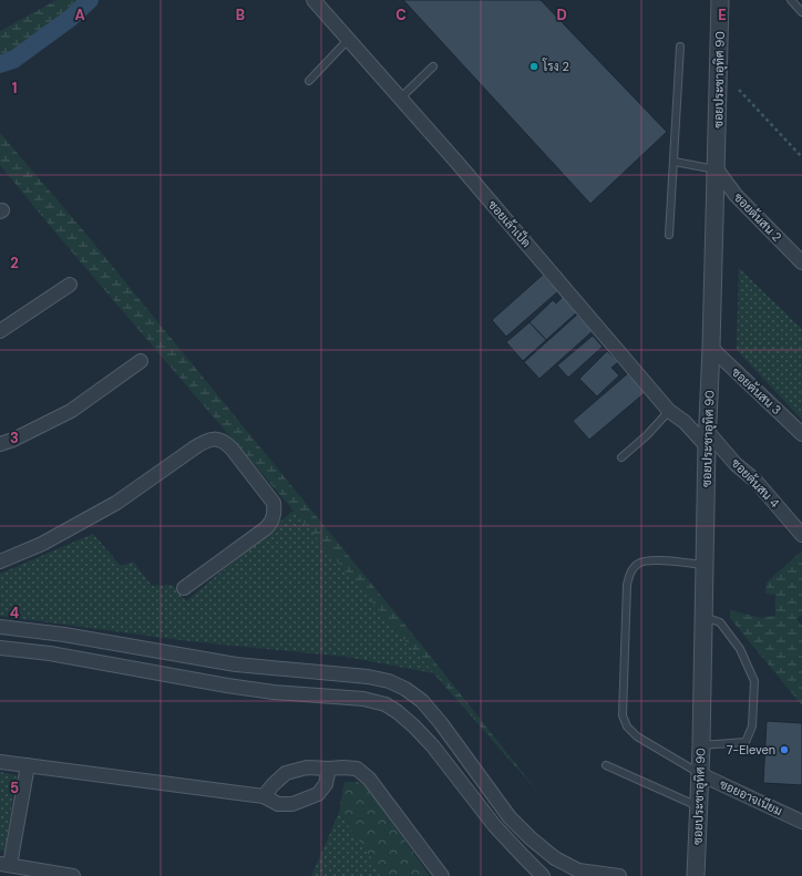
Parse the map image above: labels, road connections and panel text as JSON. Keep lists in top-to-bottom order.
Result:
{
  "streets": {
    "street": [
      "ซอยประชาอุทิศ 90",
      "ซอยต้นสน 2",
      "ซอยเล้าเป็ด",
      "ซอยต้นสน 3",
      "ซอยต้นสน 4",
      "ซอยอาจเนียม"
    ]
  },
  "crossings": [
    ["ซอยประชาอุทิศ 90", "ซอยต้นสน 2"],
    ["ซอยประชาอุทิศ 90", "ซอยเล้าเป็ด"],
    ["ซอยประชาอุทิศ 90", "ซอยต้นสน 3"],
    ["ซอยประชาอุทิศ 90", "ซอยต้นสน 4"],
    ["ซอยประชาอุทิศ 90", "ซอยอาจเนียม"],
    ["ซอยเล้าเป็ด", "ซอยต้นสน 4"]
  ],
  "places": ["โรง 2", "7-Eleven"],
  "grid": {
    "columns": [
      "A",
      "B",
      "C",
      "D",
      "E"
    ],
    "rows": [
      "1",
      "2",
      "3",
      "4",
      "5"
    ]
  }
}
